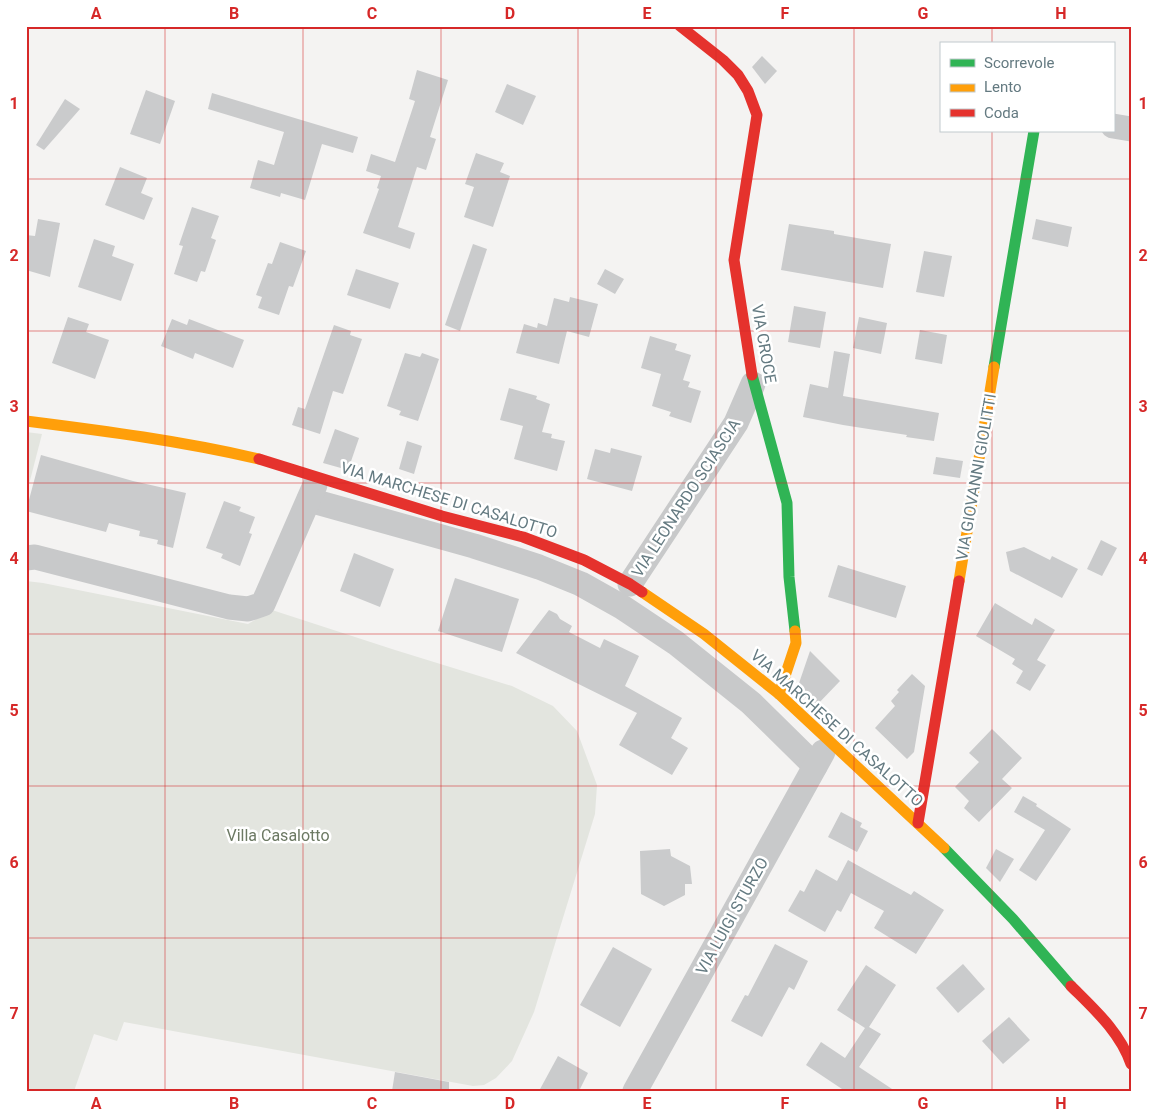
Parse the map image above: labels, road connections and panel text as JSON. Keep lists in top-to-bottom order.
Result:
{
  "streets": {
    "street": [
      "VIA CROCE",
      "VIA GIOVANNI GIOLITTI",
      "VIA LEONARDO SCIASCIA",
      "VIA MARCHESE DI CASALOTTO",
      "VIA LUIGI STURZO"
    ]
  },
  "crossings": [
    ["VIA CROCE", "VIA LEONARDO SCIASCIA"],
    ["VIA CROCE", "VIA MARCHESE DI CASALOTTO"],
    ["VIA GIOVANNI GIOLITTI", "VIA MARCHESE DI CASALOTTO"],
    ["VIA LEONARDO SCIASCIA", "VIA MARCHESE DI CASALOTTO"],
    ["VIA MARCHESE DI CASALOTTO", "VIA LUIGI STURZO"]
  ],
  "parks": ["Villa Casalotto"],
  "legend": ["Scorrevole", "Lento", "Coda"],
  "grid": {
    "columns": [
      "A",
      "B",
      "C",
      "D",
      "E",
      "F",
      "G",
      "H"
    ],
    "rows": [
      "1",
      "2",
      "3",
      "4",
      "5",
      "6",
      "7"
    ]
  }
}
